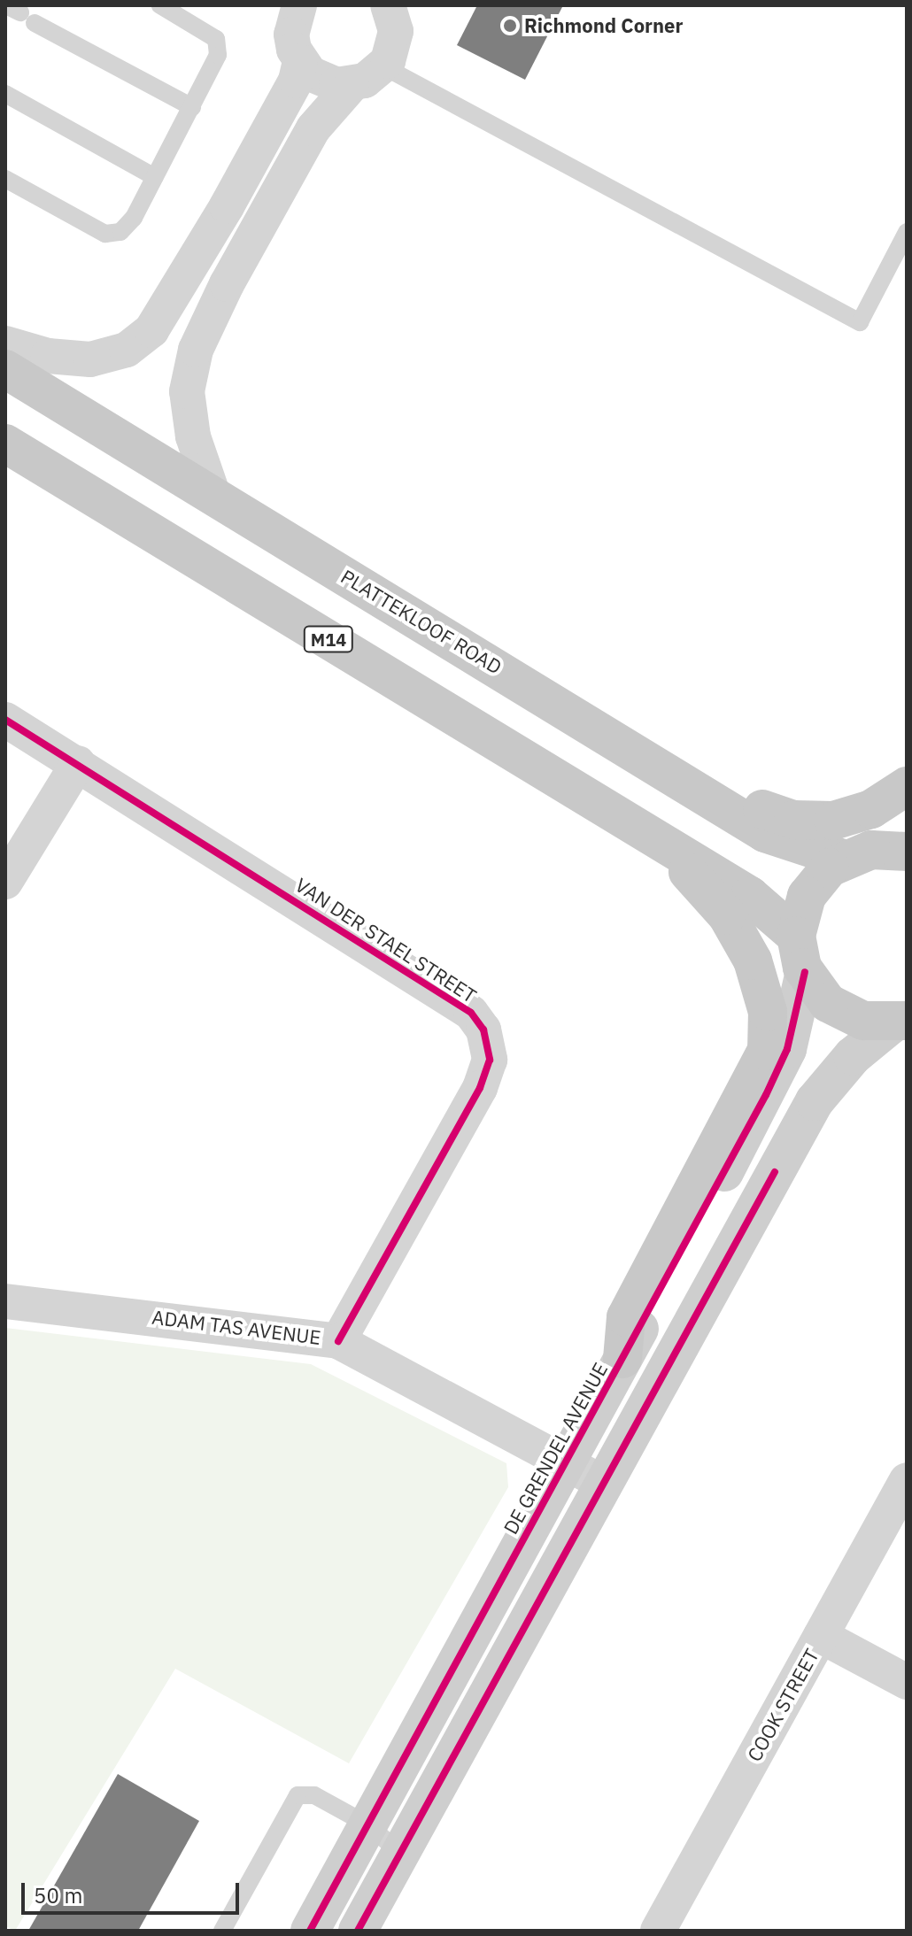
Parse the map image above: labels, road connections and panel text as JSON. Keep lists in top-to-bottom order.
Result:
{
  "streets": {
    "main road": ["PLATTEKLOOF ROAD", "M14"],
    "street": [
      "VAN DER STAEL STREET",
      "ADAM TAS AVENUE",
      "DE GRENDEL AVENUE",
      "COOK STREET"
    ]
  },
  "crossings": [
    ["M14", "DE GRENDEL AVENUE"],
    ["VAN DER STAEL STREET", "ADAM TAS AVENUE"],
    ["ADAM TAS AVENUE", "DE GRENDEL AVENUE"]
  ],
  "places": ["Richmond Corner"],
  "scale_bar": "50 m"
}
